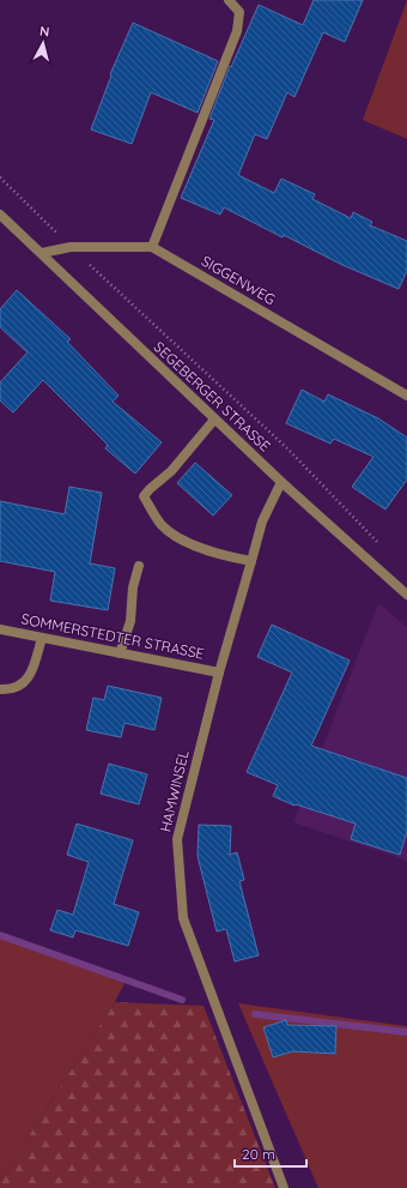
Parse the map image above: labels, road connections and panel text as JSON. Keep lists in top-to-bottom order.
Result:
{
  "streets": {
    "street": [
      "SIGGENWEG",
      "SEGEBERGER STRASSE",
      "SOMMERSTEDTER STRASSE",
      "HAMWINSEL"
    ]
  },
  "crossings": [
    ["SEGEBERGER STRASSE", "HAMWINSEL"],
    ["SOMMERSTEDTER STRASSE", "HAMWINSEL"]
  ],
  "scale_bar": "20 m",
  "north": "top"
}
